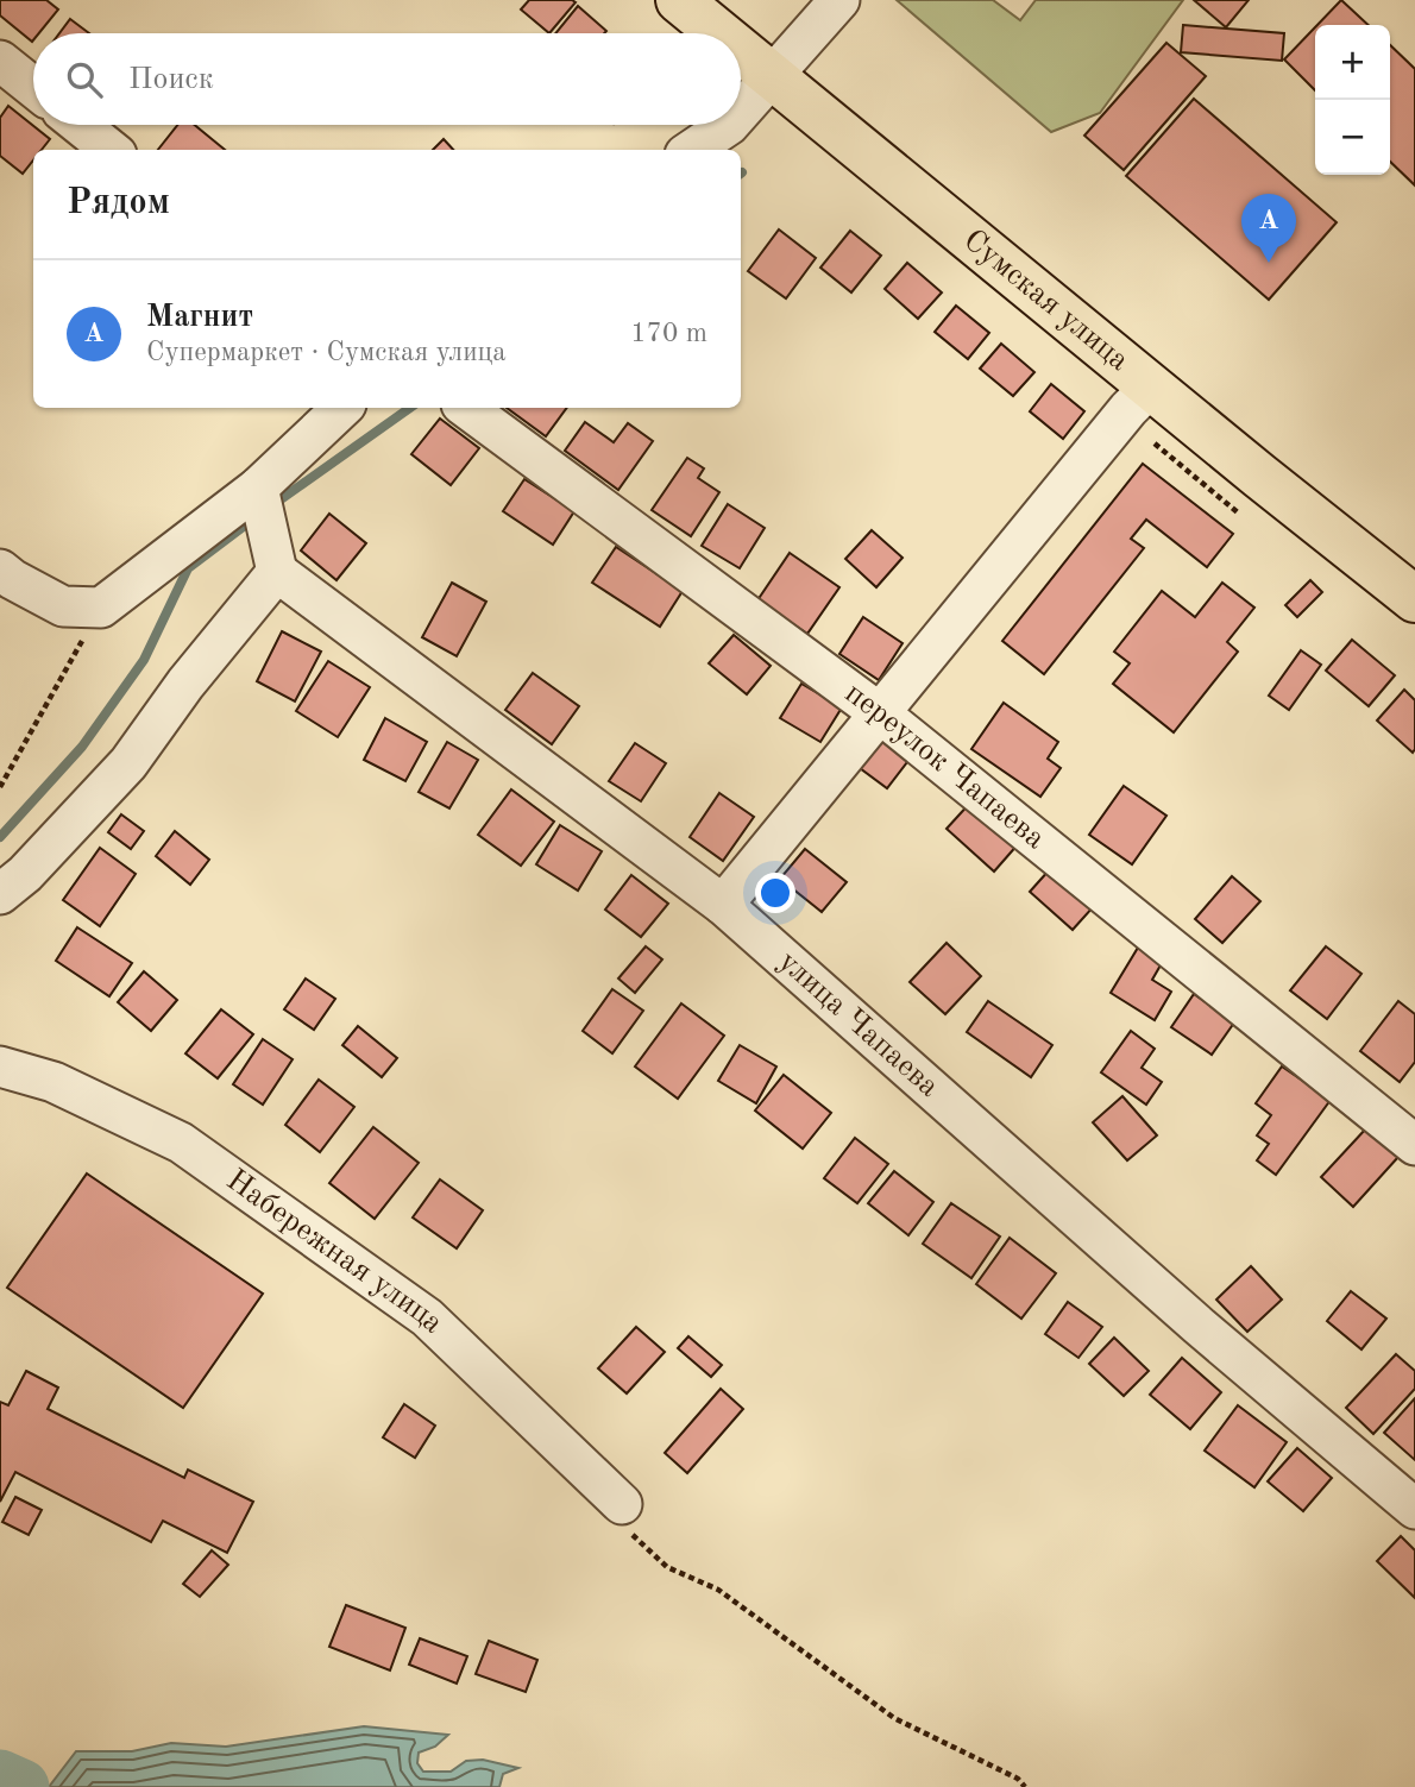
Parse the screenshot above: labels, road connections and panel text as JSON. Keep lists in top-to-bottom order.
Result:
{
  "streets": {
    "main road": ["Сумская улица"],
    "street": ["переулок Чапаева", "улица Чапаева", "Набережная улица"]
  },
  "page": {
    "map_buttons": ["+", "−"],
    "search": "Поиск",
    "heading": "Рядом",
    "pins": "A",
    "list": [
      {
        "mark": "A",
        "name": "Магнит",
        "note": "Супермаркет · Сумская улица",
        "value": "170 m"
      }
    ]
  }
}
